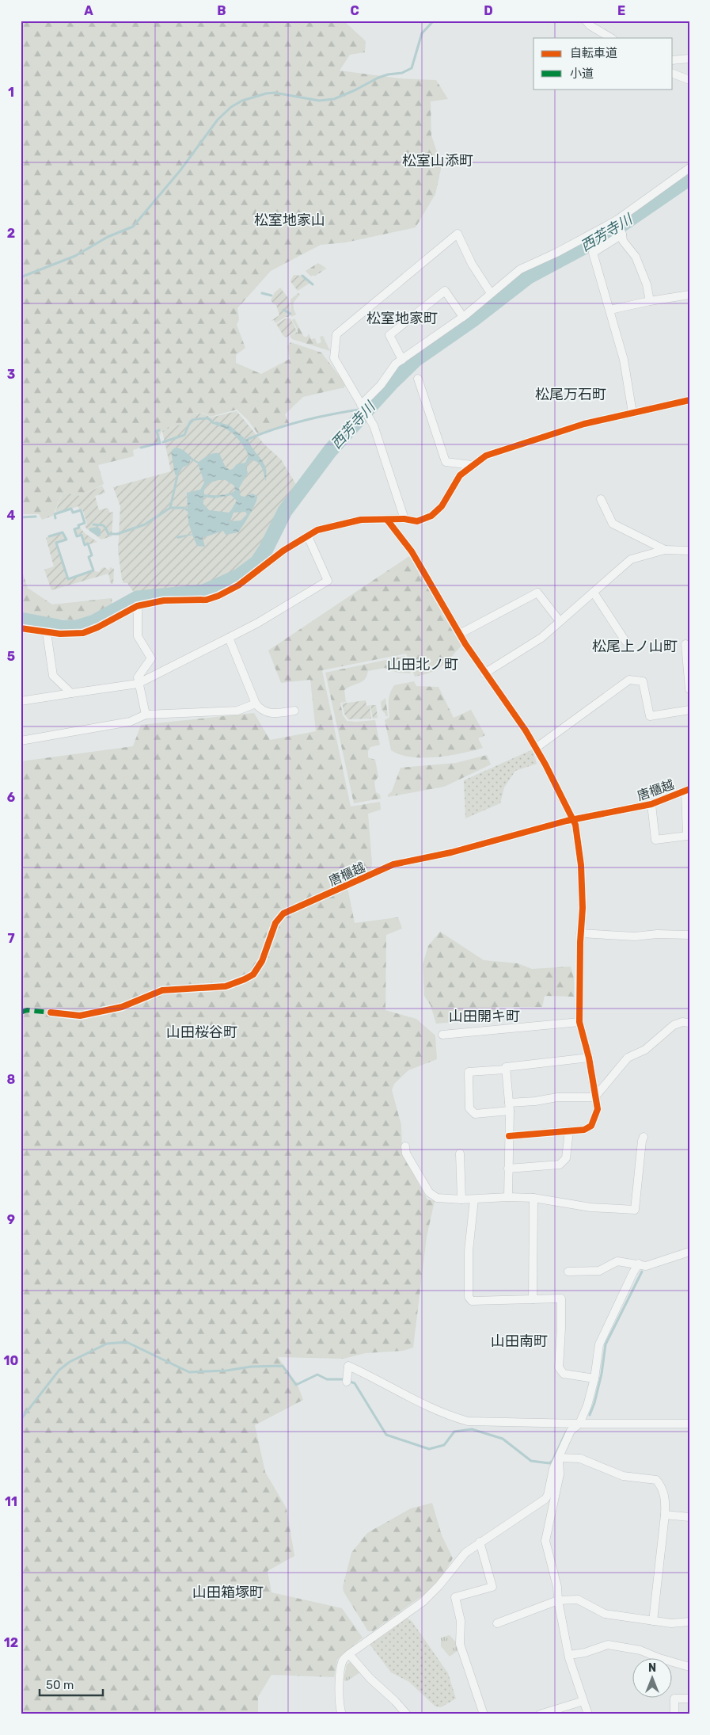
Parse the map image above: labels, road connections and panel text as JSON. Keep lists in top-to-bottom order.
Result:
{
  "streets": {
    "street": ["唐櫃越"]
  },
  "districts": [
    "松室山添町",
    "松室地家山",
    "松室地家町",
    "松尾万石町",
    "松尾上ノ山町",
    "山田北ノ町",
    "山田開キ町",
    "山田桜谷町",
    "山田南町",
    "山田箱塚町"
  ],
  "water": ["西芳寺川"],
  "legend": ["自転車道", "小道"],
  "scale_bar": "50 m",
  "north": "top",
  "grid": {
    "columns": [
      "A",
      "B",
      "C",
      "D",
      "E"
    ],
    "rows": [
      "1",
      "2",
      "3",
      "4",
      "5",
      "6",
      "7",
      "8",
      "9",
      "10",
      "11",
      "12"
    ]
  }
}
